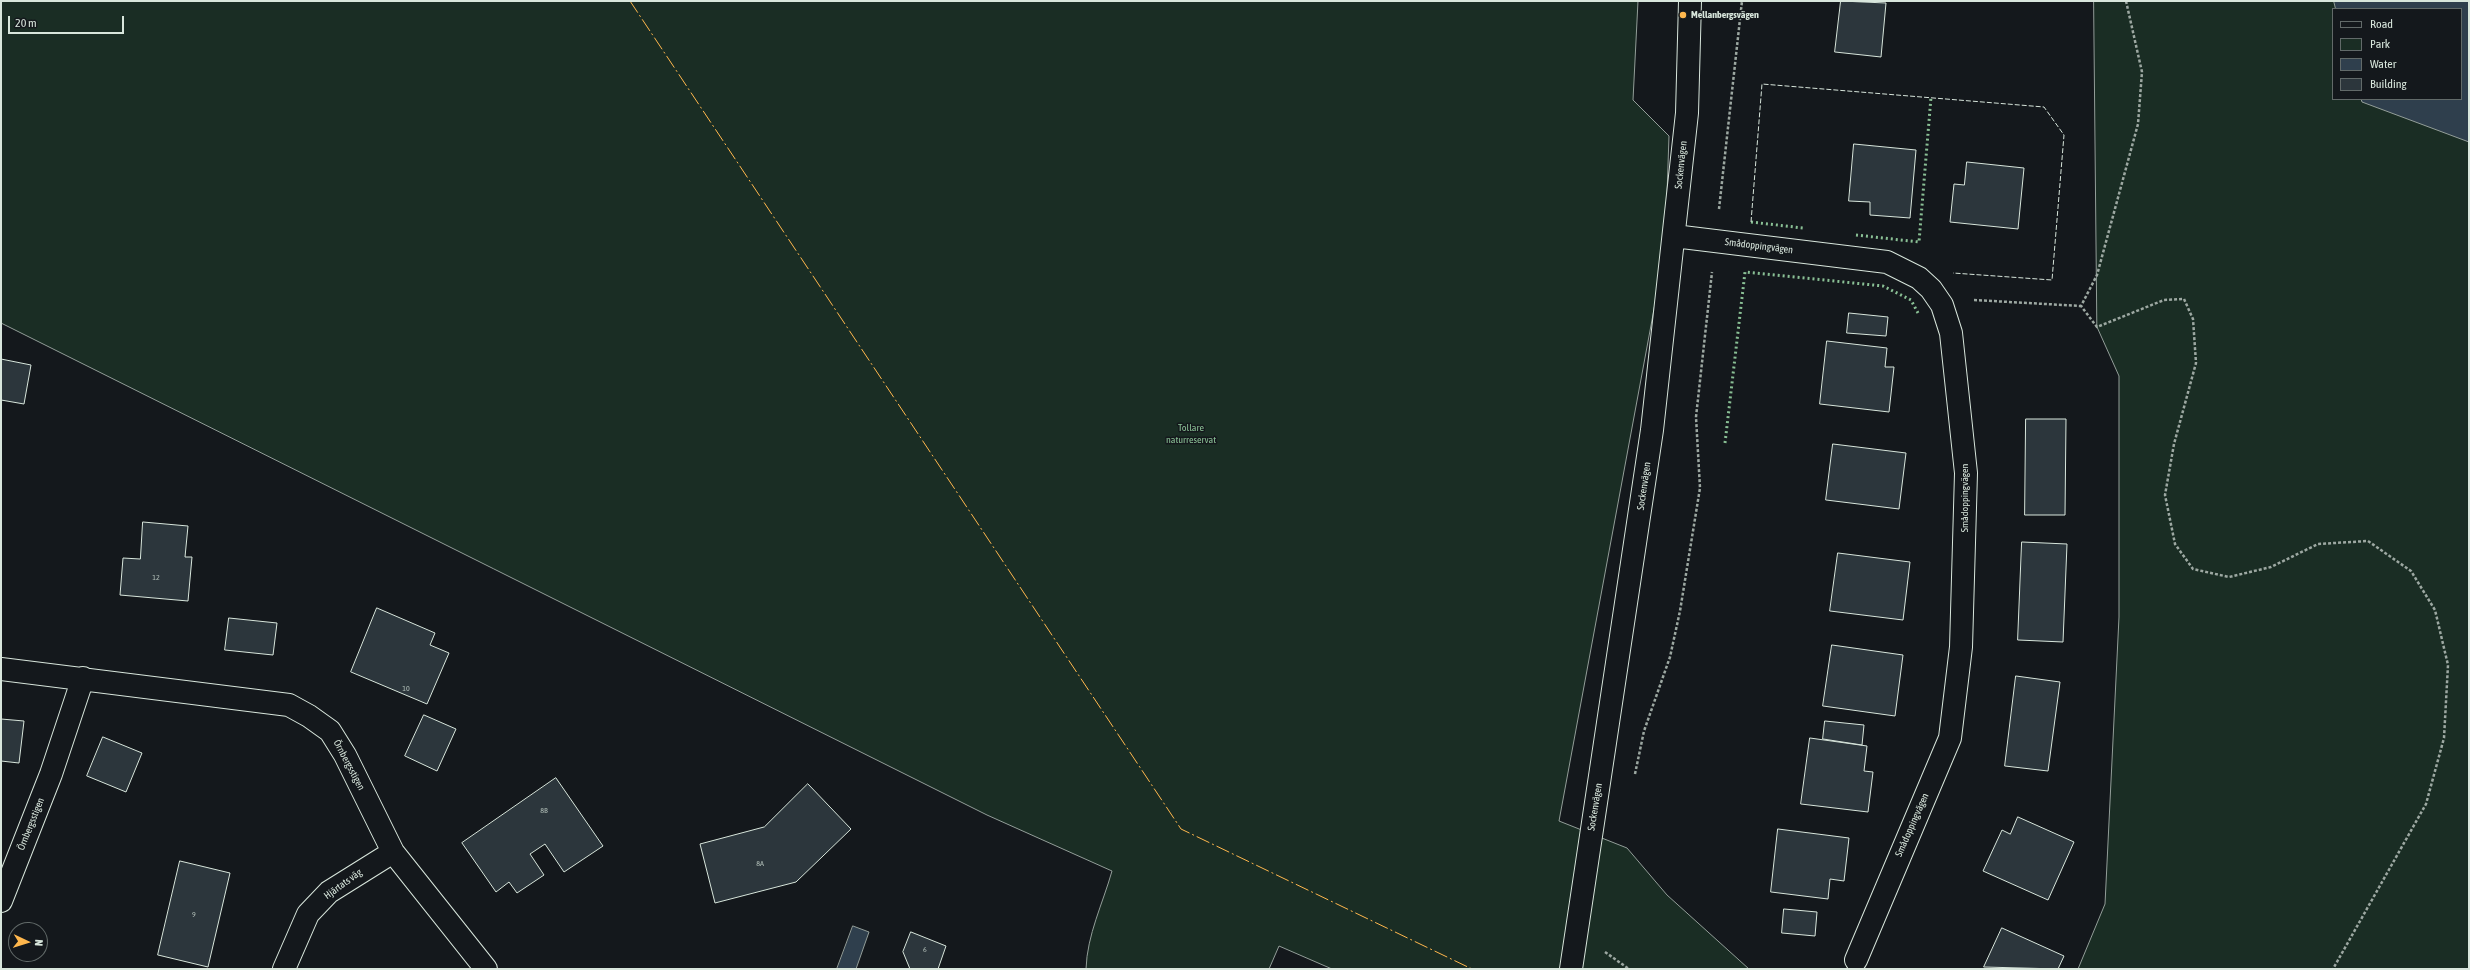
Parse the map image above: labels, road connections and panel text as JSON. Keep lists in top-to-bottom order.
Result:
{
  "streets": {
    "street": [
      "Sockenvägen",
      "Smådoppingvägen",
      "Örnbergsstigen",
      "Hjärtats väg"
    ]
  },
  "crossings": [
    ["Sockenvägen", "Smådoppingvägen"],
    ["Örnbergsstigen", "Hjärtats väg"]
  ],
  "parks": ["Tollare naturreservat"],
  "places": ["Mellanbergsvägen"],
  "house_numbers": [
    "12",
    "10",
    "8B",
    "8A",
    "9",
    "6"
  ],
  "legend": [
    "Road",
    "Park",
    "Water",
    "Building"
  ],
  "scale_bar": "20 m",
  "north": "right"
}
